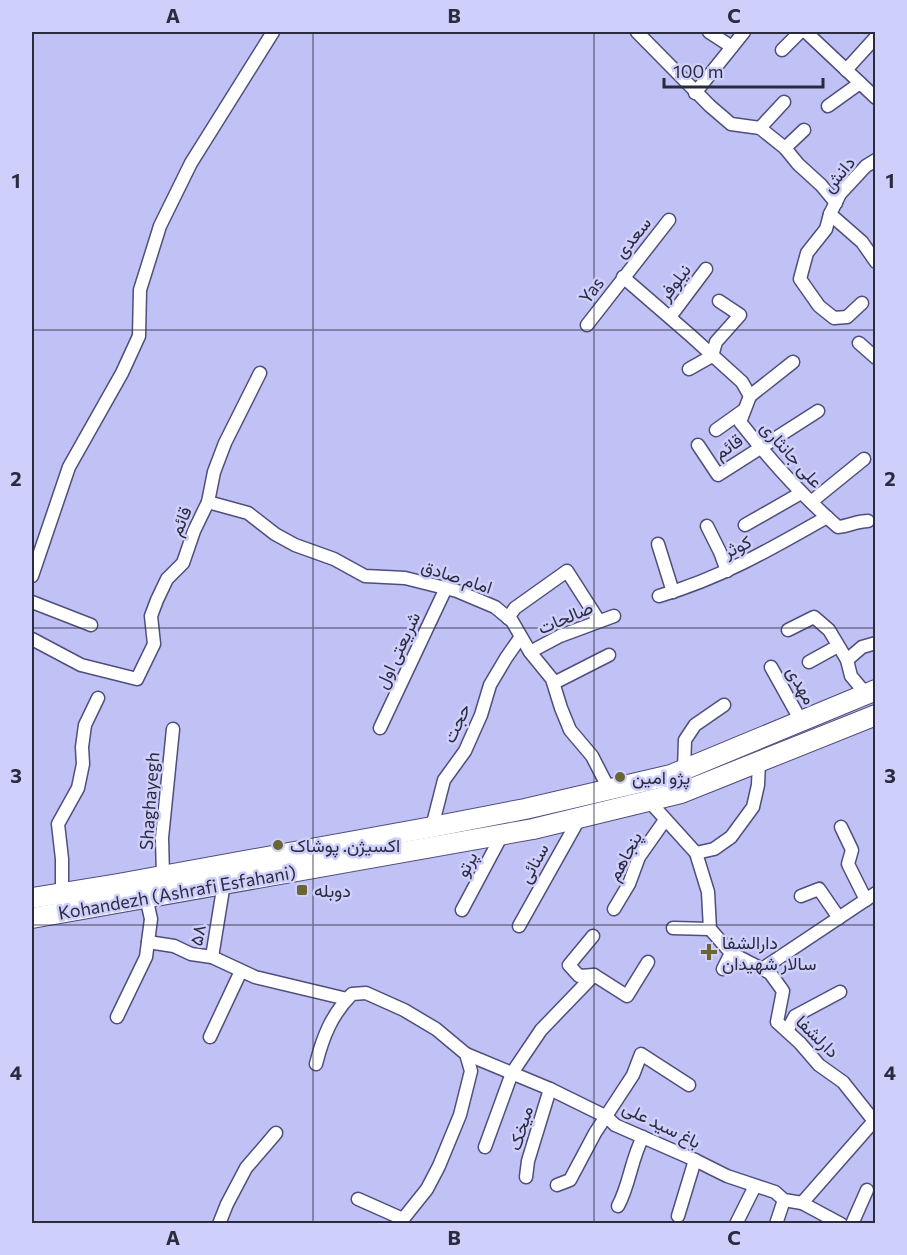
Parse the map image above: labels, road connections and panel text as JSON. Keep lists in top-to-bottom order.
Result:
{
  "streets": {
    "main road": ["Kohandezh (Ashrafi Esfahani)"],
    "street": [
      "دانش",
      "سعدی",
      "نیلوفر",
      "Yas",
      "قائم",
      "علی جانثاری",
      "کوثر",
      "امام صادق",
      "صالحات",
      "شریعتی اول",
      "مهدی",
      "حجت",
      "Shaghayegh",
      "پنجاهم",
      "سنائی",
      "پرتو",
      "۵۸",
      "دارلشفا",
      "باغ سید علی",
      "میخک"
    ]
  },
  "crossings": [
    ["سعدی", "Yas"],
    ["قائم", "علی جانثاری"],
    ["قائم", "امام صادق"],
    ["علی جانثاری", "کوثر"],
    ["امام صادق", "صالحات"],
    ["امام صادق", "شریعتی اول"],
    ["امام صادق", "حجت"],
    ["امام صادق", "Kohandezh (Ashrafi Esfahani)"],
    ["مهدی", "Kohandezh (Ashrafi Esfahani)"],
    ["حجت", "Kohandezh (Ashrafi Esfahani)"],
    ["Shaghayegh", "Kohandezh (Ashrafi Esfahani)"],
    ["سنائی", "Kohandezh (Ashrafi Esfahani)"],
    ["پرتو", "Kohandezh (Ashrafi Esfahani)"],
    ["Kohandezh (Ashrafi Esfahani)", "۵۸"],
    ["۵۸", "باغ سید علی"],
    ["دارلشفا", "باغ سید علی"],
    ["باغ سید علی", "میخک"]
  ],
  "places": {
    "other": ["پژو امین", "اکسیژن. پوشاک"],
    "transit": ["دوبله"],
    "health": ["دارالشفا سالار شهیدان"]
  },
  "scale_bar": "100 m",
  "grid": {
    "columns": ["A", "B", "C"],
    "rows": [
      "1",
      "2",
      "3",
      "4"
    ]
  }
}
